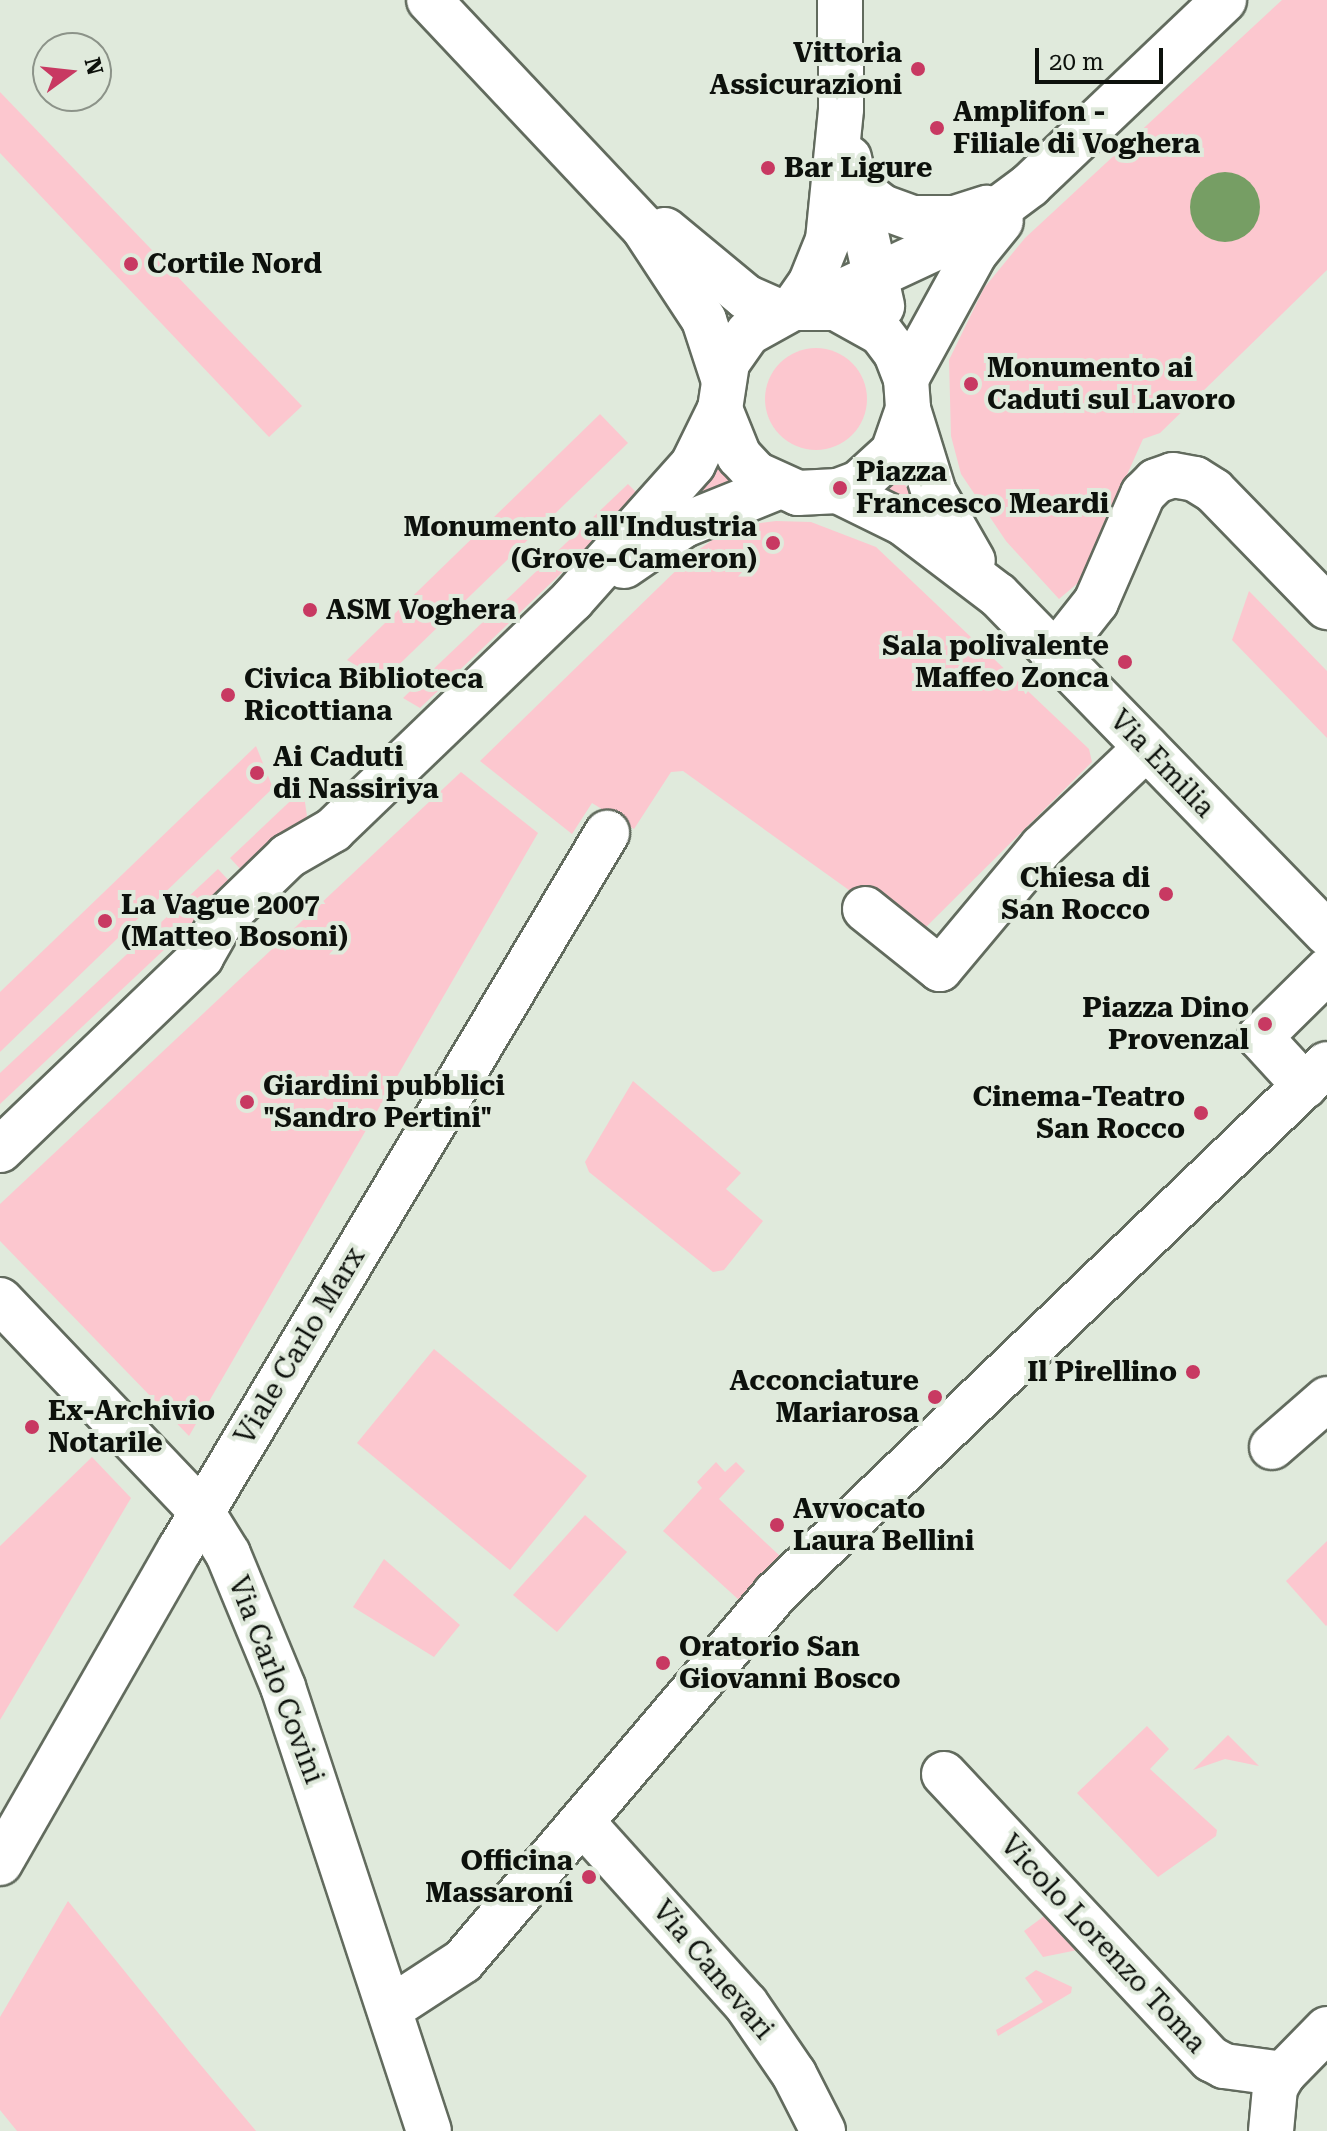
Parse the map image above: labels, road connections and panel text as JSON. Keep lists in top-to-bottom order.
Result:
{
  "streets": {
    "street": [
      "Via Emilia",
      "Viale Carlo Marx",
      "Via Carlo Covini",
      "Vicolo Lorenzo Toma",
      "Via Canevari"
    ]
  },
  "crossings": [
    ["Viale Carlo Marx", "Via Carlo Covini"]
  ],
  "places": [
    "Vittoria Assicurazioni",
    "Amplifon - Filiale di Voghera",
    "Bar Ligure",
    "Cortile Nord",
    "Monumento ai Caduti sul Lavoro",
    "Piazza Francesco Meardi",
    "Monumento all'Industria (Grove-Cameron)",
    "ASM Voghera",
    "Sala polivalente Maffeo Zonca",
    "Civica Biblioteca Ricottiana",
    "Ai Caduti di Nassiriya",
    "Chiesa di San Rocco",
    "La Vague 2007 (Matteo Bosoni)",
    "Piazza Dino Provenzal",
    "Giardini pubblici \"Sandro Pertini\"",
    "Cinema-Teatro San Rocco",
    "Il Pirellino",
    "Acconciature Mariarosa",
    "Ex-Archivio Notarile",
    "Avvocato Laura Bellini",
    "Oratorio San Giovanni Bosco",
    "Officina Massaroni"
  ],
  "scale_bar": "20 m",
  "north": "right"
}
